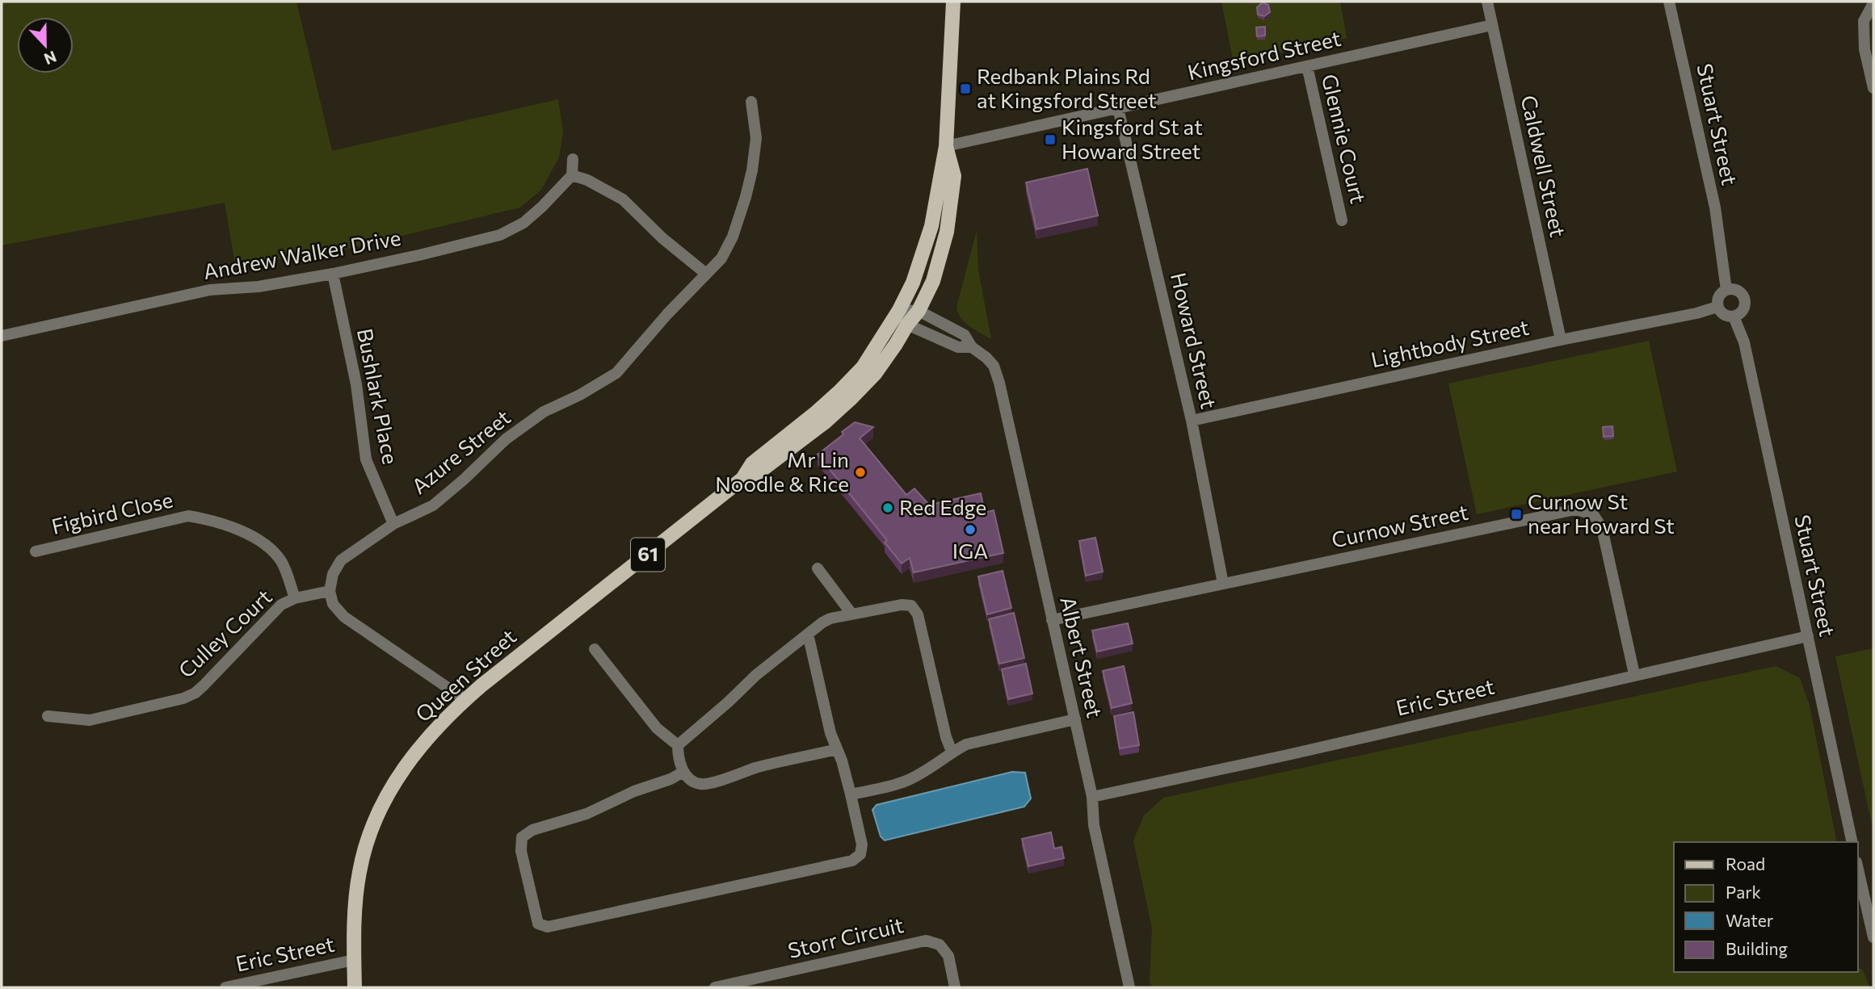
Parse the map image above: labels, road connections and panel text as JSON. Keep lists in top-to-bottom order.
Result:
{
  "streets": {
    "main road": ["61", "Queen Street"],
    "street": [
      "Kingsford Street",
      "Stuart Street",
      "Glennie Court",
      "Caldwell Street",
      "Andrew Walker Drive",
      "Howard Street",
      "Lightbody Street",
      "Bushlark Place",
      "Azure Street",
      "Figbird Close",
      "Curnow Street",
      "Culley Court",
      "Albert Street",
      "Eric Street",
      "Storr Circuit"
    ]
  },
  "crossings": [
    ["Kingsford Street", "Glennie Court"],
    ["Kingsford Street", "Caldwell Street"],
    ["Kingsford Street", "Howard Street"],
    ["Kingsford Street", "Queen Street"],
    ["Stuart Street", "Lightbody Street"],
    ["Stuart Street", "Eric Street"],
    ["Caldwell Street", "Lightbody Street"],
    ["Andrew Walker Drive", "Bushlark Place"],
    ["Howard Street", "Lightbody Street"],
    ["Howard Street", "Curnow Street"],
    ["Bushlark Place", "Azure Street"],
    ["Azure Street", "Culley Court"],
    ["Figbird Close", "Culley Court"],
    ["Curnow Street", "Albert Street"],
    ["Curnow Street", "Eric Street"],
    ["Albert Street", "Queen Street"],
    ["Albert Street", "Eric Street"],
    ["Queen Street", "Eric Street"]
  ],
  "places": {
    "transit": ["Redbank Plains Rd at Kingsford Street", "Kingsford St at Howard Street", "Curnow St near Howard St"],
    "other": ["Mr Lin Noodle & Rice", "Red Edge", "IGA"]
  },
  "legend": [
    "Road",
    "Park",
    "Water",
    "Building"
  ],
  "north": "bottom"
}
